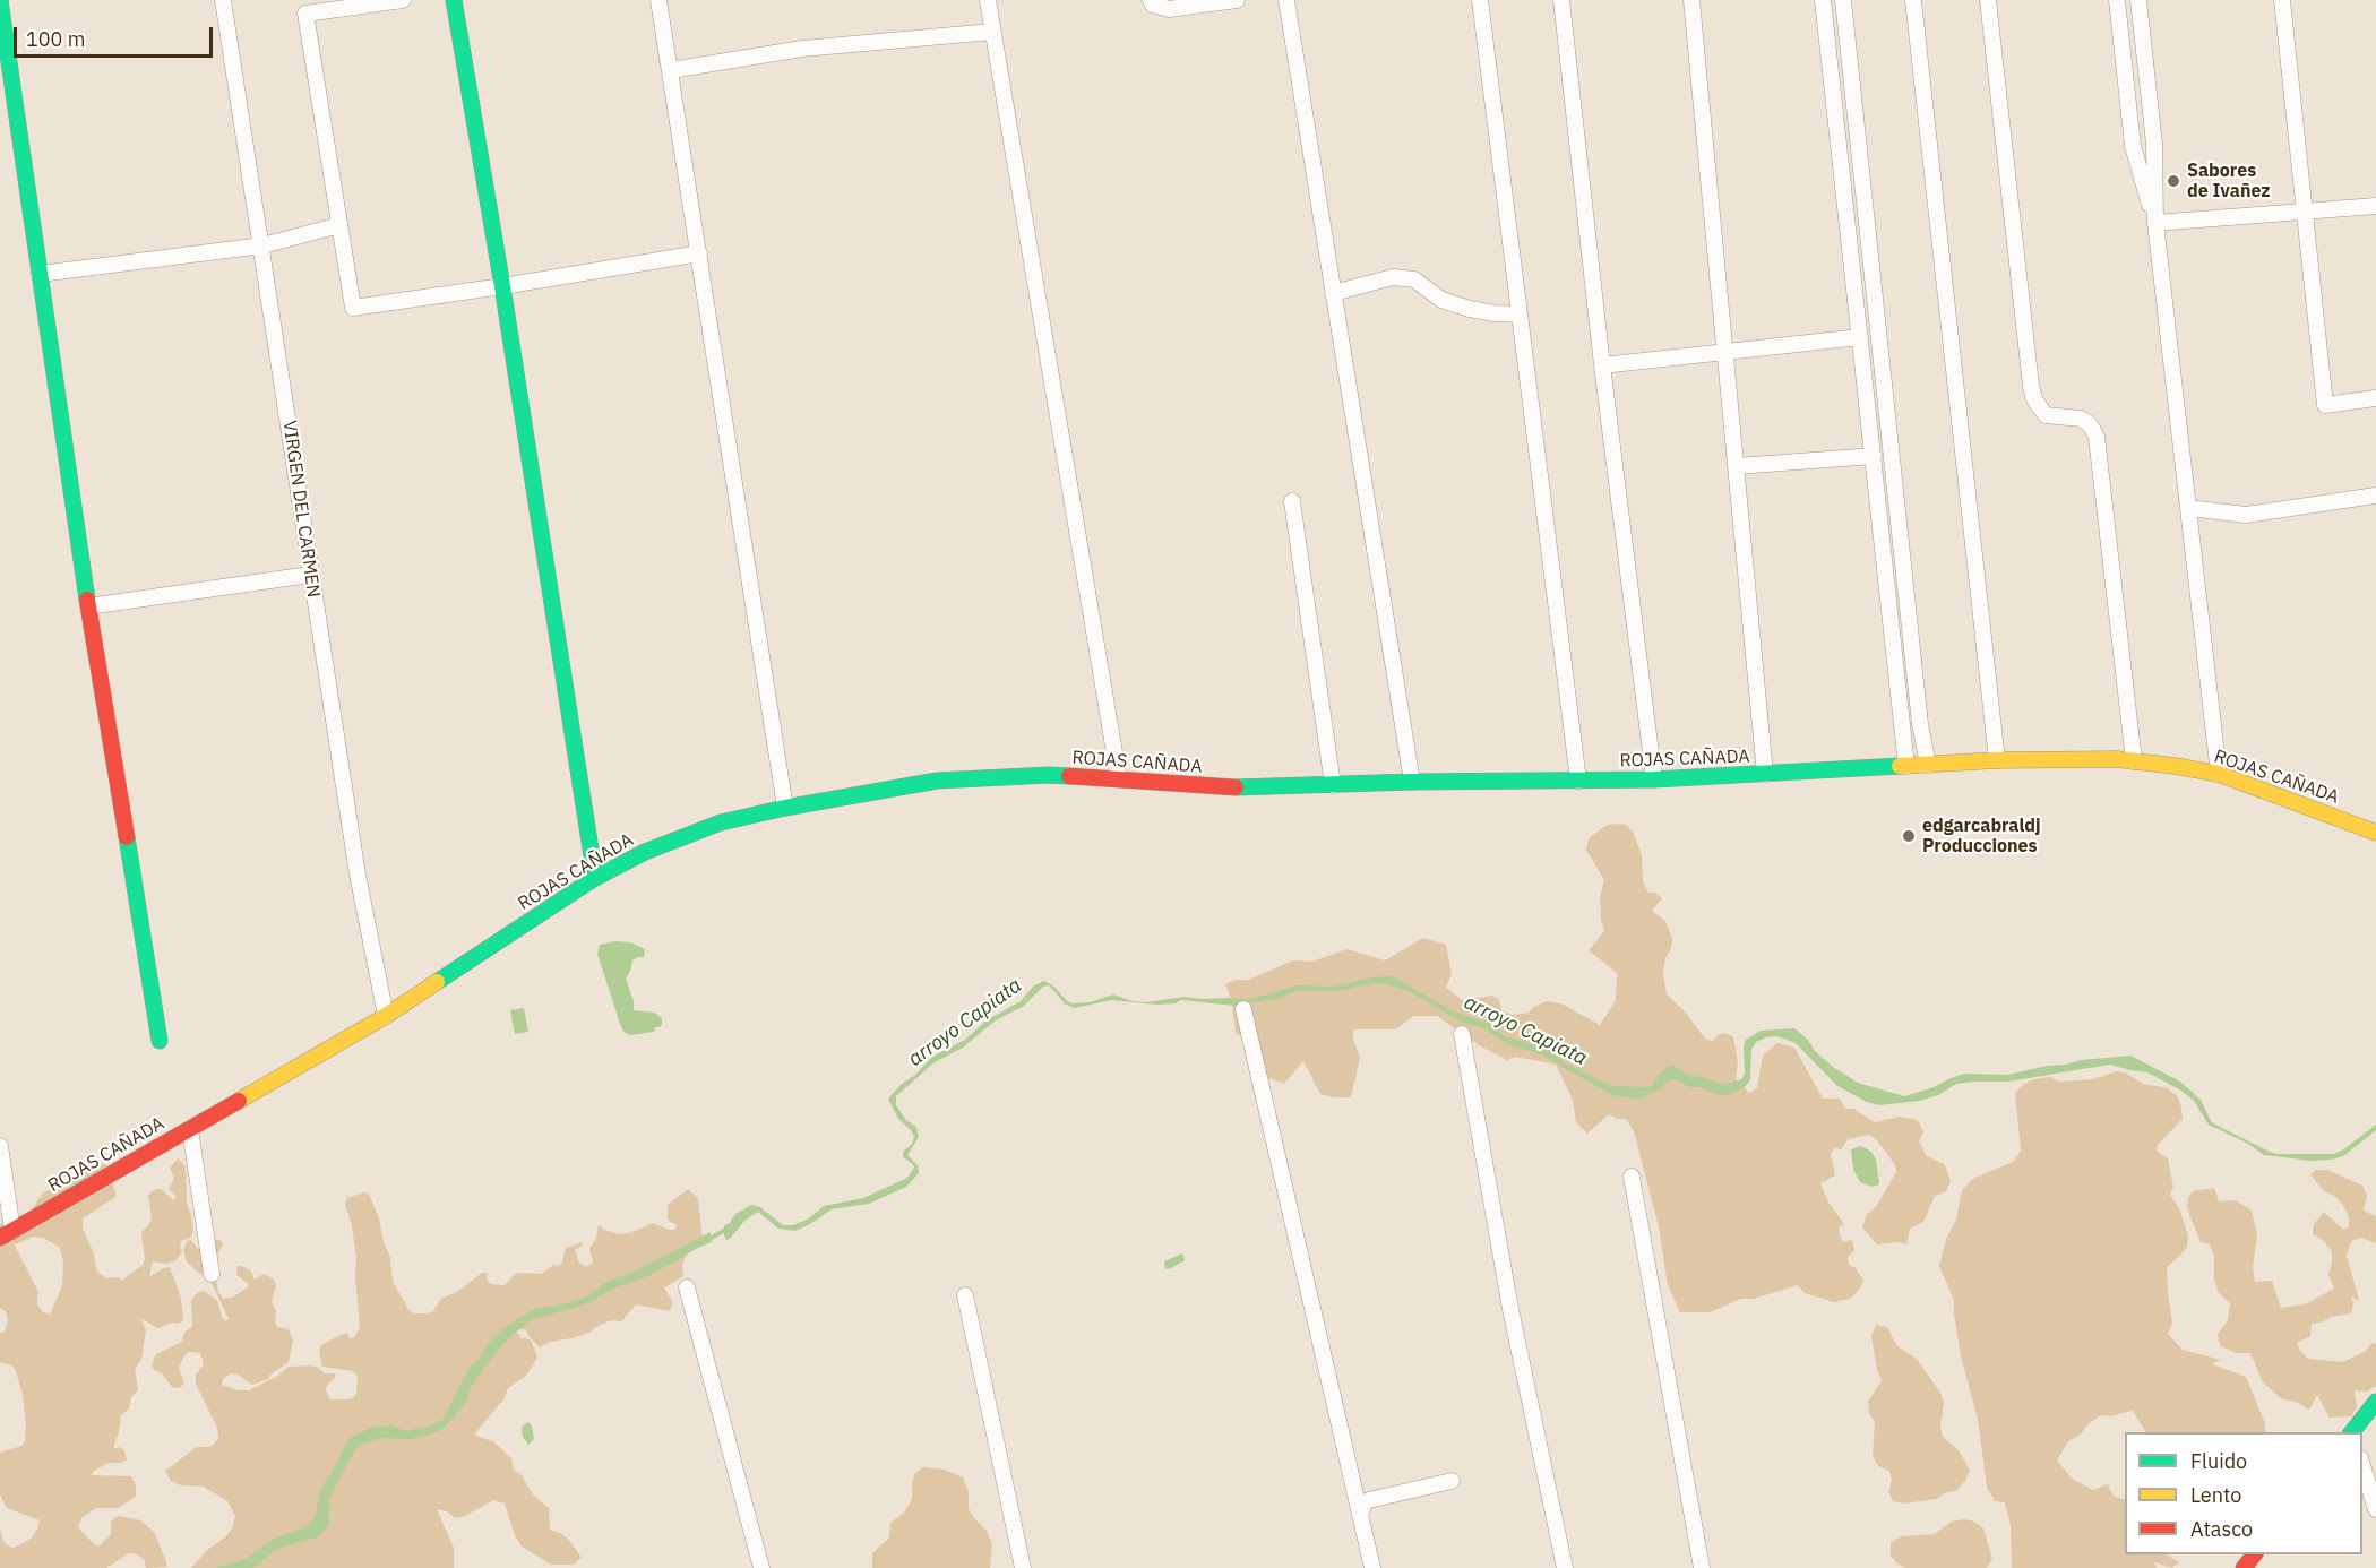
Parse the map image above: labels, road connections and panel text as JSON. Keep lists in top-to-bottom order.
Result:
{
  "streets": {
    "main road": ["ROJAS CAÑADA"],
    "street": ["VIRGEN DEL CARMEN"]
  },
  "crossings": [
    ["VIRGEN DEL CARMEN", "ROJAS CAÑADA"]
  ],
  "water": ["arroyo Capiata"],
  "places": ["Sabores de Ivañez", "edgarcabraldj Producciones"],
  "legend": ["Fluido", "Lento", "Atasco"],
  "scale_bar": "100 m"
}
